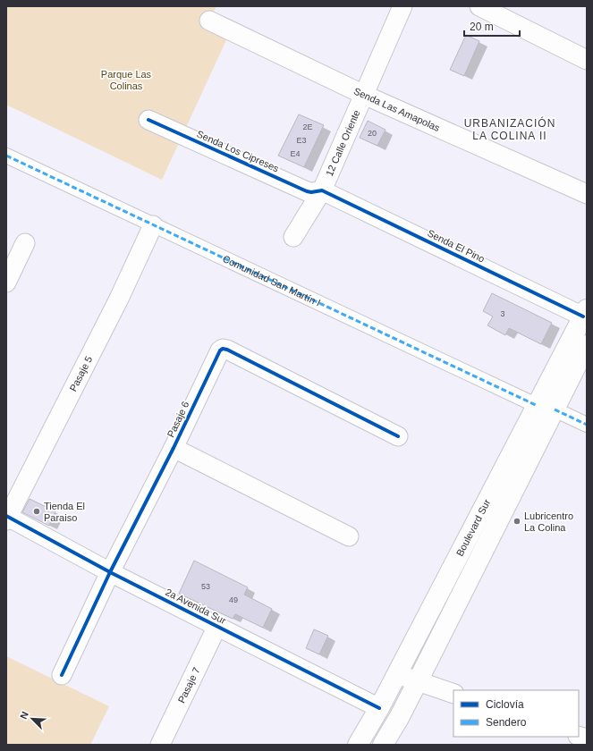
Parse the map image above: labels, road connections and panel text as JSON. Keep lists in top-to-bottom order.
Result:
{
  "streets": {
    "highway": ["Boulevard Sur"],
    "street": [
      "Senda Las Amapolas",
      "12 Calle Oriente",
      "Senda Los Cipreses",
      "Senda El Pino",
      "Comunidad San Martín I",
      "Pasaje 5",
      "Pasaje 6",
      "2a Avenida Sur",
      "Pasaje 7"
    ]
  },
  "crossings": [
    ["Senda Las Amapolas", "12 Calle Oriente"],
    ["12 Calle Oriente", "Senda Los Cipreses"],
    ["12 Calle Oriente", "Senda El Pino"],
    ["Senda Los Cipreses", "Senda El Pino"],
    ["Senda El Pino", "Boulevard Sur"],
    ["Comunidad San Martín I", "Pasaje 5"],
    ["Comunidad San Martín I", "Boulevard Sur"],
    ["Pasaje 5", "2a Avenida Sur"],
    ["Pasaje 6", "2a Avenida Sur"],
    ["Boulevard Sur", "2a Avenida Sur"],
    ["2a Avenida Sur", "Pasaje 7"]
  ],
  "districts": ["URBANIZACIÓN LA COLINA II"],
  "parks": ["Parque Las Colinas"],
  "places": ["Tienda El Paraiso", "Lubricentro La Colina"],
  "house_numbers": [
    "2E",
    "20",
    "E3",
    "E4",
    "3",
    "53",
    "49"
  ],
  "legend": ["Ciclovía", "Sendero"],
  "scale_bar": "20 m",
  "north": "top left"
}
